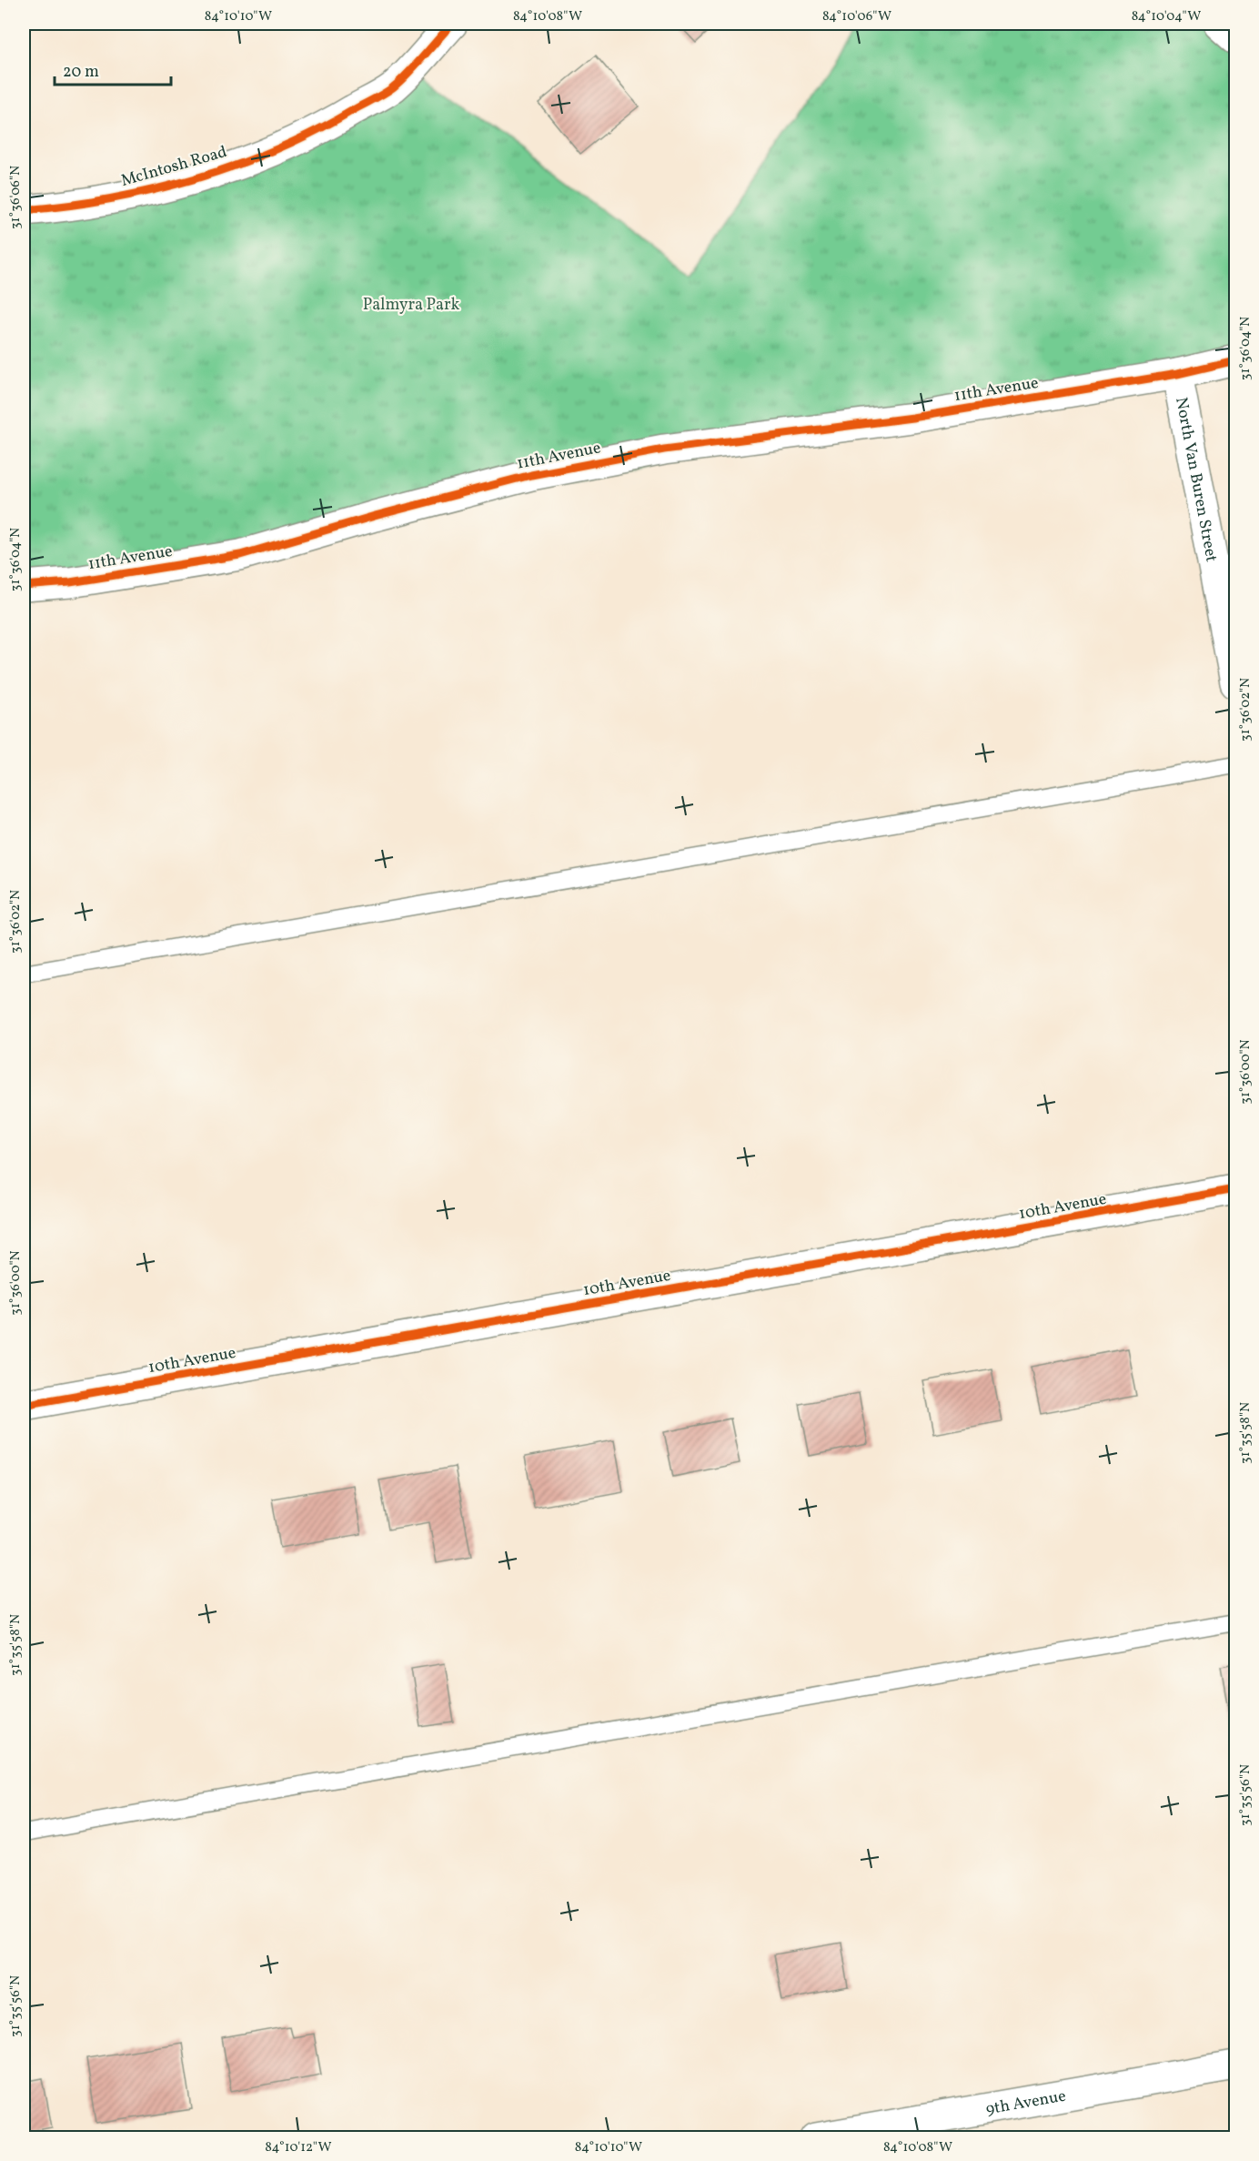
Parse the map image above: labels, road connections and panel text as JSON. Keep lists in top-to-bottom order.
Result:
{
  "streets": {
    "street": [
      "McIntosh Road",
      "11th Avenue",
      "North Van Buren Street",
      "10th Avenue",
      "9th Avenue"
    ]
  },
  "crossings": [
    ["11th Avenue", "North Van Buren Street"]
  ],
  "parks": ["Palmyra Park"],
  "scale_bar": "20 m",
  "coordinates": [
    "84°10'10\"W",
    "84°10'08\"W",
    "84°10'06\"W",
    "84°10'04\"W",
    "31°36'06\"N",
    "31°36'04\"N",
    "31°36'02\"N",
    "31°36'00\"N",
    "31°35'58\"N",
    "31°35'56\"N",
    "84°10'12\"W"
  ]
}
